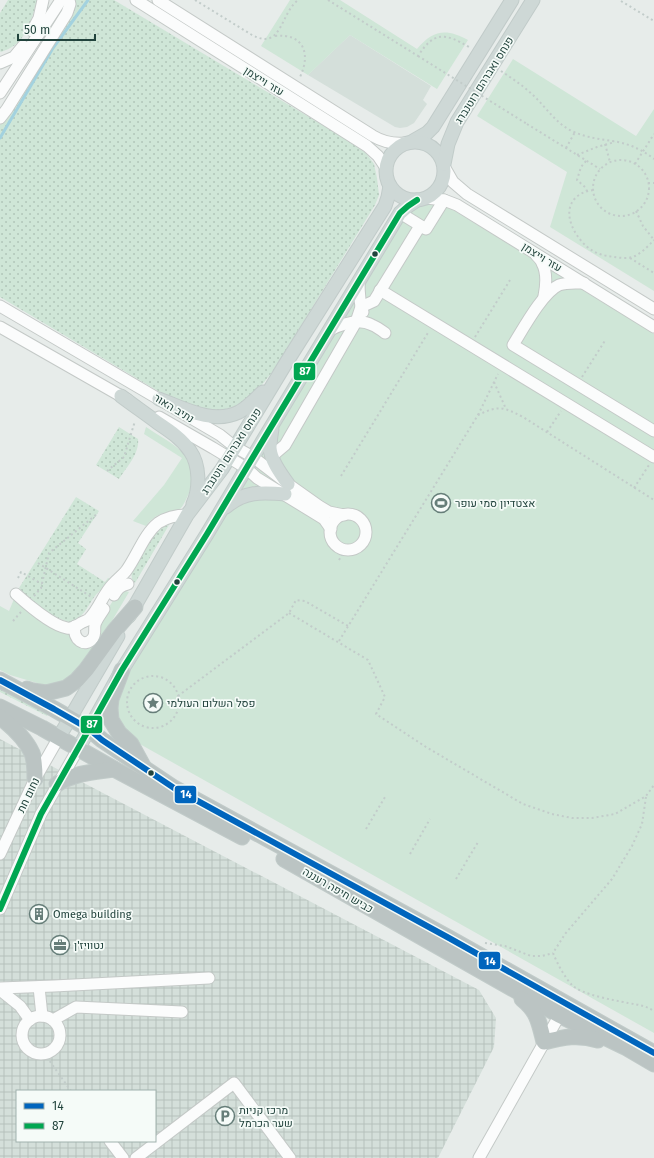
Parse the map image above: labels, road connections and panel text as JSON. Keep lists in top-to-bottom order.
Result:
{
  "streets": {
    "highway": ["כביש חיפה רעננה"],
    "main road": ["פנחס ואברהם רוטנברג"],
    "street": ["עזר וייצמן", "נתיב האור", "נחום חת"]
  },
  "crossings": [
    ["פנחס ואברהם רוטנברג", "עזר וייצמן"],
    ["פנחס ואברהם רוטנברג", "נתיב האור"],
    ["פנחס ואברהם רוטנברג", "נחום חת"],
    ["פנחס ואברהם רוטנברג", "כביש חיפה רעננה"],
    ["נחום חת", "כביש חיפה רעננה"]
  ],
  "places": {
    "sports": ["אצטדיון סמי עופר"],
    "place": ["פסל השלום העולמי"],
    "building": ["Omega building"],
    "office": ["נטוויז'ן"],
    "parking": ["מרכז קניות שער הכרמל"]
  },
  "lines": ["transit line 87", "transit line 14"],
  "legend": ["14", "87"],
  "scale_bar": "50 m"
}
